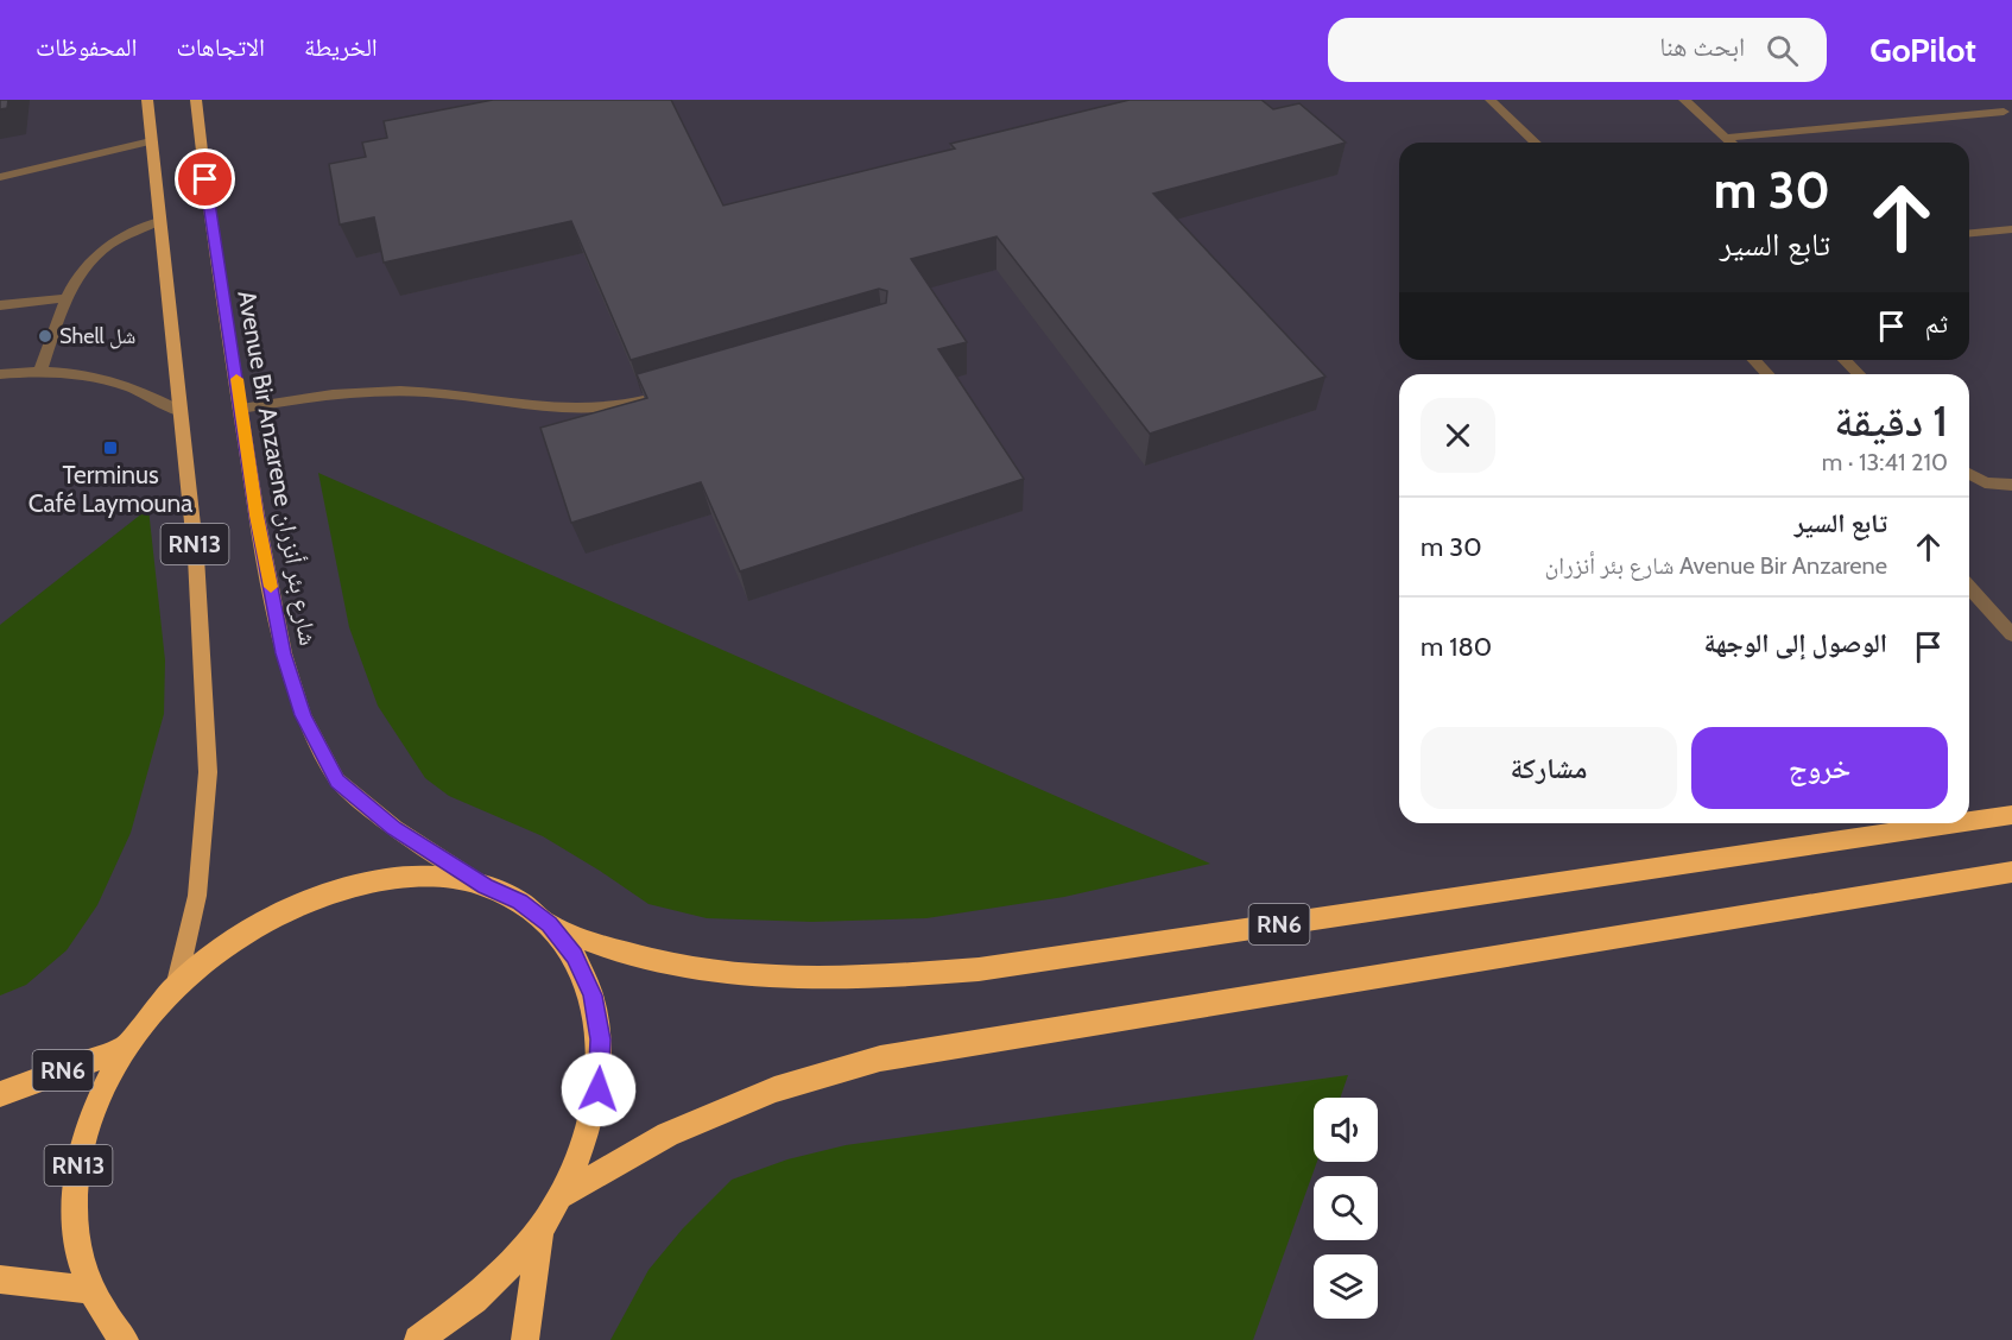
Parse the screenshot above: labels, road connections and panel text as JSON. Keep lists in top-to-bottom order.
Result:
{
  "streets": {
    "highway": ["RN13", "RN6"],
    "main road": ["Avenue Bir Anzarene شارع بئر أنزران"]
  },
  "crossings": [
    ["Avenue Bir Anzarene شارع بئر أنزران", "RN13"],
    ["RN13", "RN6"]
  ],
  "places": {
    "other": ["Shell شل"],
    "transit": ["Terminus Café Laymouna"]
  },
  "page": {
    "header": "GoPilot",
    "search": "ابحث هنا",
    "nav": ["الخريطة", "الاتجاهات", "المحفوظات"],
    "turn": ["30 m", "تابع السير"],
    "then": "ثم",
    "heading": ["1 دقيقة", "210 m · 13:41"],
    "list": [
      {
        "name": "تابع السير",
        "note": "Avenue Bir Anzarene شارع بئر أنزران",
        "value": "30 m"
      },
      {
        "name": "الوصول إلى الوجهة",
        "value": "180 m"
      }
    ],
    "buttons": ["خروج", "مشاركة"]
  }
}
